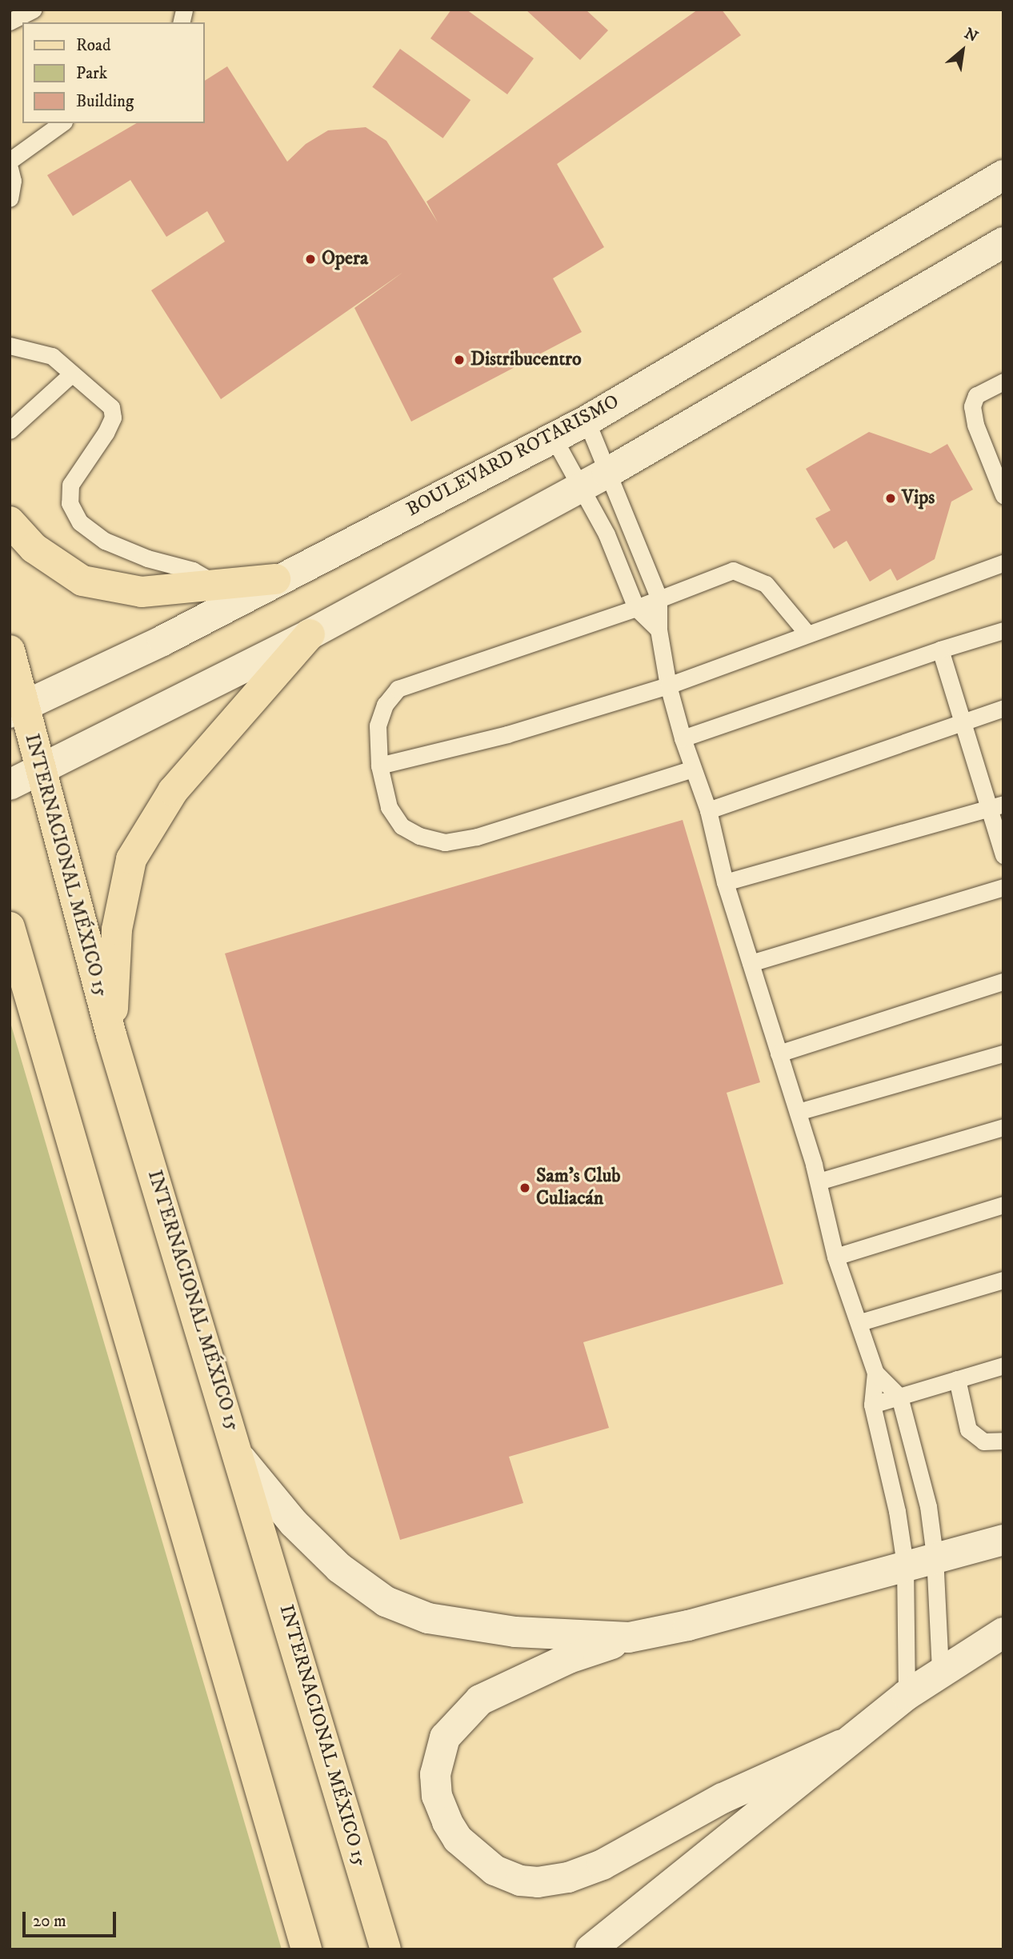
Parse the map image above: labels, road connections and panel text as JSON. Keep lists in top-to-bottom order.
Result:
{
  "streets": {
    "main road": ["INTERNACIONAL MÉXICO 15"],
    "street": ["BOULEVARD ROTARISMO"]
  },
  "crossings": [
    ["BOULEVARD ROTARISMO", "INTERNACIONAL MÉXICO 15"]
  ],
  "places": [
    "Opera",
    "Distribucentro",
    "Vips",
    "Sam's Club Culiacán"
  ],
  "legend": ["Road", "Park", "Building"],
  "scale_bar": "20 m",
  "north": "top right"
}
